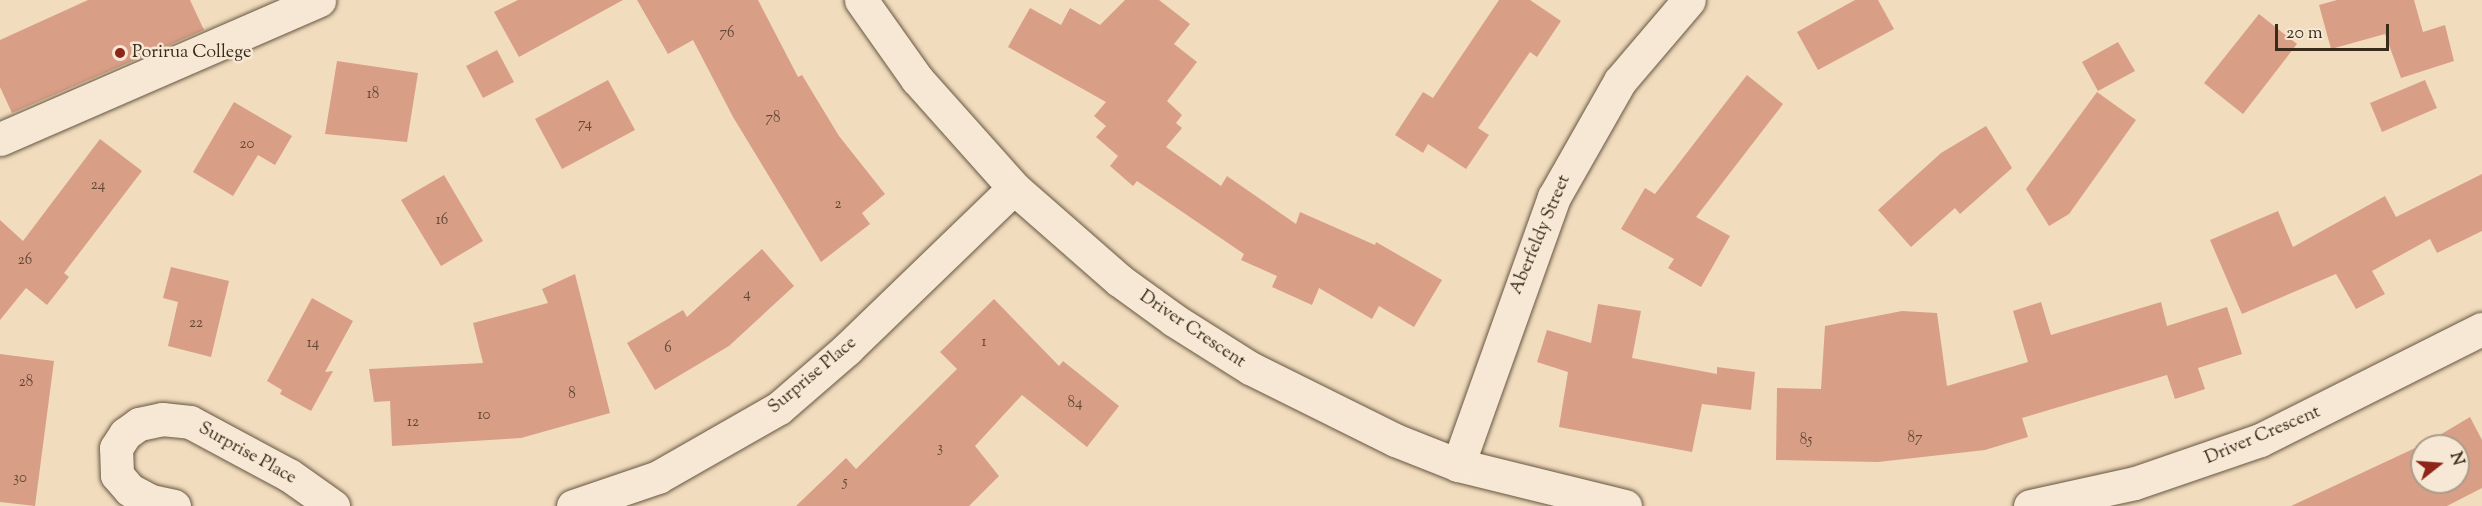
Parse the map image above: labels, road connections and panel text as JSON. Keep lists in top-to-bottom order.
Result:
{
  "streets": {
    "street": ["Aberfeldy Street", "Driver Crescent", "Surprise Place"]
  },
  "crossings": [
    ["Aberfeldy Street", "Driver Crescent"],
    ["Driver Crescent", "Surprise Place"]
  ],
  "places": ["Porirua College"],
  "house_numbers": [
    "76",
    "18",
    "78",
    "74",
    "20",
    "24",
    "2",
    "16",
    "26",
    "4",
    "22",
    "1",
    "14",
    "6",
    "28",
    "8",
    "84",
    "10",
    "12",
    "87",
    "85",
    "3",
    "30",
    "5"
  ],
  "scale_bar": "20 m",
  "north": "right"
}
